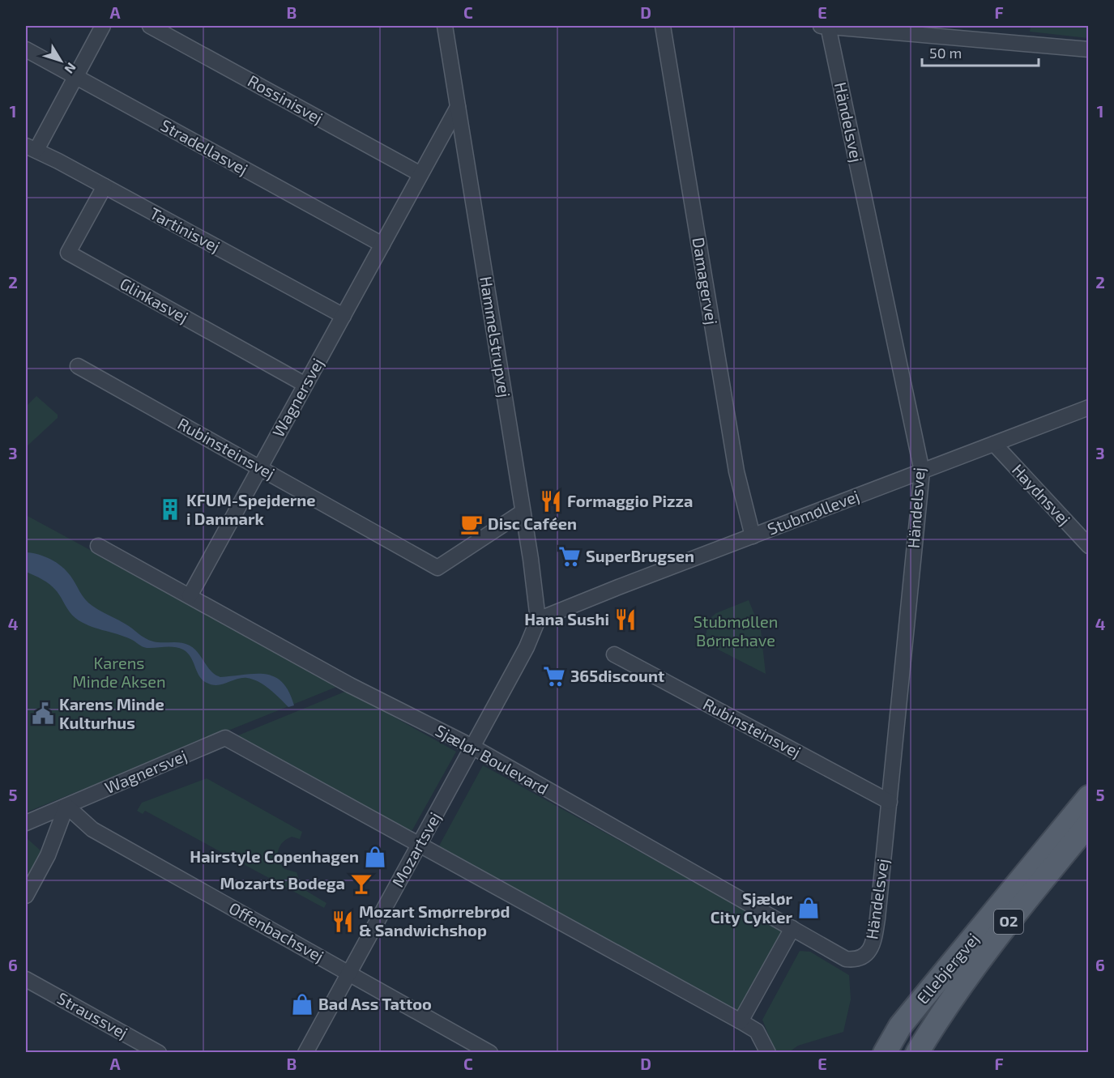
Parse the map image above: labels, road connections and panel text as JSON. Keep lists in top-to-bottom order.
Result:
{
  "streets": {
    "main road": ["O2", "Ellebjergvej"],
    "street": [
      "Rossinisvej",
      "Händelsvej",
      "Stradellasvej",
      "Tartinisvej",
      "Damagervej",
      "Glinkasvej",
      "Hammelstrupvej",
      "Wagnersvej",
      "Rubinsteinsvej",
      "Haydnsvej",
      "Stubmøllevej",
      "Sjælør Boulevard",
      "Mozartsvej",
      "Offenbachsvej",
      "Straussvej"
    ]
  },
  "crossings": [
    ["Rossinisvej", "Wagnersvej"],
    ["Händelsvej", "Rubinsteinsvej"],
    ["Händelsvej", "Stubmøllevej"],
    ["Händelsvej", "Sjælør Boulevard"],
    ["Stradellasvej", "Wagnersvej"],
    ["Tartinisvej", "Glinkasvej"],
    ["Tartinisvej", "Wagnersvej"],
    ["Damagervej", "Stubmøllevej"],
    ["Glinkasvej", "Wagnersvej"],
    ["Hammelstrupvej", "Wagnersvej"],
    ["Hammelstrupvej", "Rubinsteinsvej"],
    ["Hammelstrupvej", "Stubmøllevej"],
    ["Hammelstrupvej", "Mozartsvej"],
    ["Wagnersvej", "Rubinsteinsvej"],
    ["Wagnersvej", "Sjælør Boulevard"],
    ["Wagnersvej", "Mozartsvej"],
    ["Wagnersvej", "Offenbachsvej"],
    ["Haydnsvej", "Stubmøllevej"],
    ["Stubmøllevej", "Mozartsvej"],
    ["Sjælør Boulevard", "Mozartsvej"],
    ["Mozartsvej", "Offenbachsvej"]
  ],
  "parks": ["Stubmøllen Børnehave", "Karens Minde Aksen"],
  "places": {
    "restaurant": ["Formaggio Pizza", "Hana Sushi", "Mozart Smørrebrød & Sandwichshop"],
    "building": ["KFUM-Spejderne i Danmark"],
    "cafe": ["Disc Caféen"],
    "supermarket": ["SuperBrugsen", "365discount"],
    "public building": ["Karens Minde Kulturhus"],
    "shop": ["Hairstyle Copenhagen", "Sjælør City Cykler", "Bad Ass Tattoo"],
    "bar": ["Mozarts Bodega"]
  },
  "scale_bar": "50 m",
  "north": "bottom right",
  "grid": {
    "columns": [
      "A",
      "B",
      "C",
      "D",
      "E",
      "F"
    ],
    "rows": [
      "1",
      "2",
      "3",
      "4",
      "5",
      "6"
    ]
  }
}
